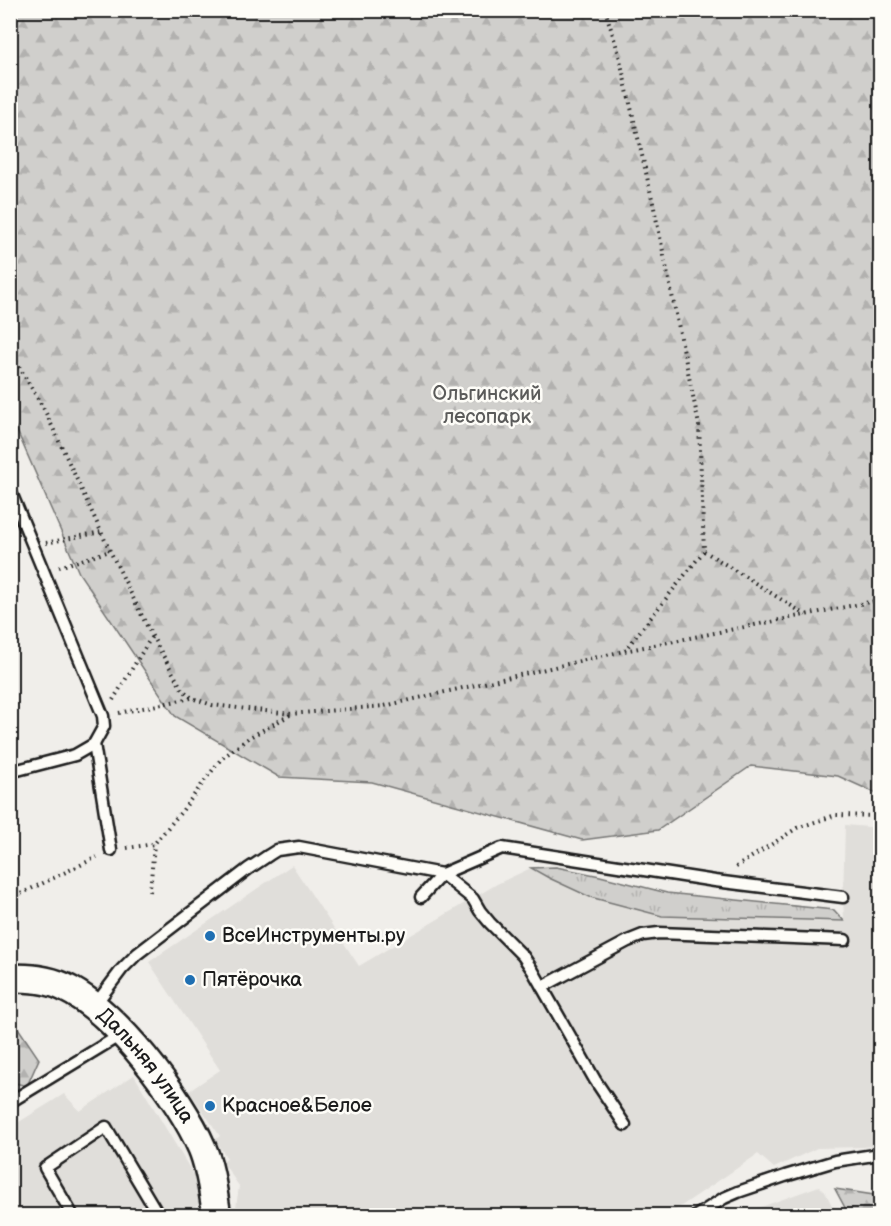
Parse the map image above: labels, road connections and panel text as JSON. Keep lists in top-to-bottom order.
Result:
{
  "streets": {
    "street": ["Дальняя улица"]
  },
  "parks": ["Ольгинский лесопарк"],
  "places": ["ВсеИнструменты.ру", "Пятёрочка", "Красное&Белое"]
}
